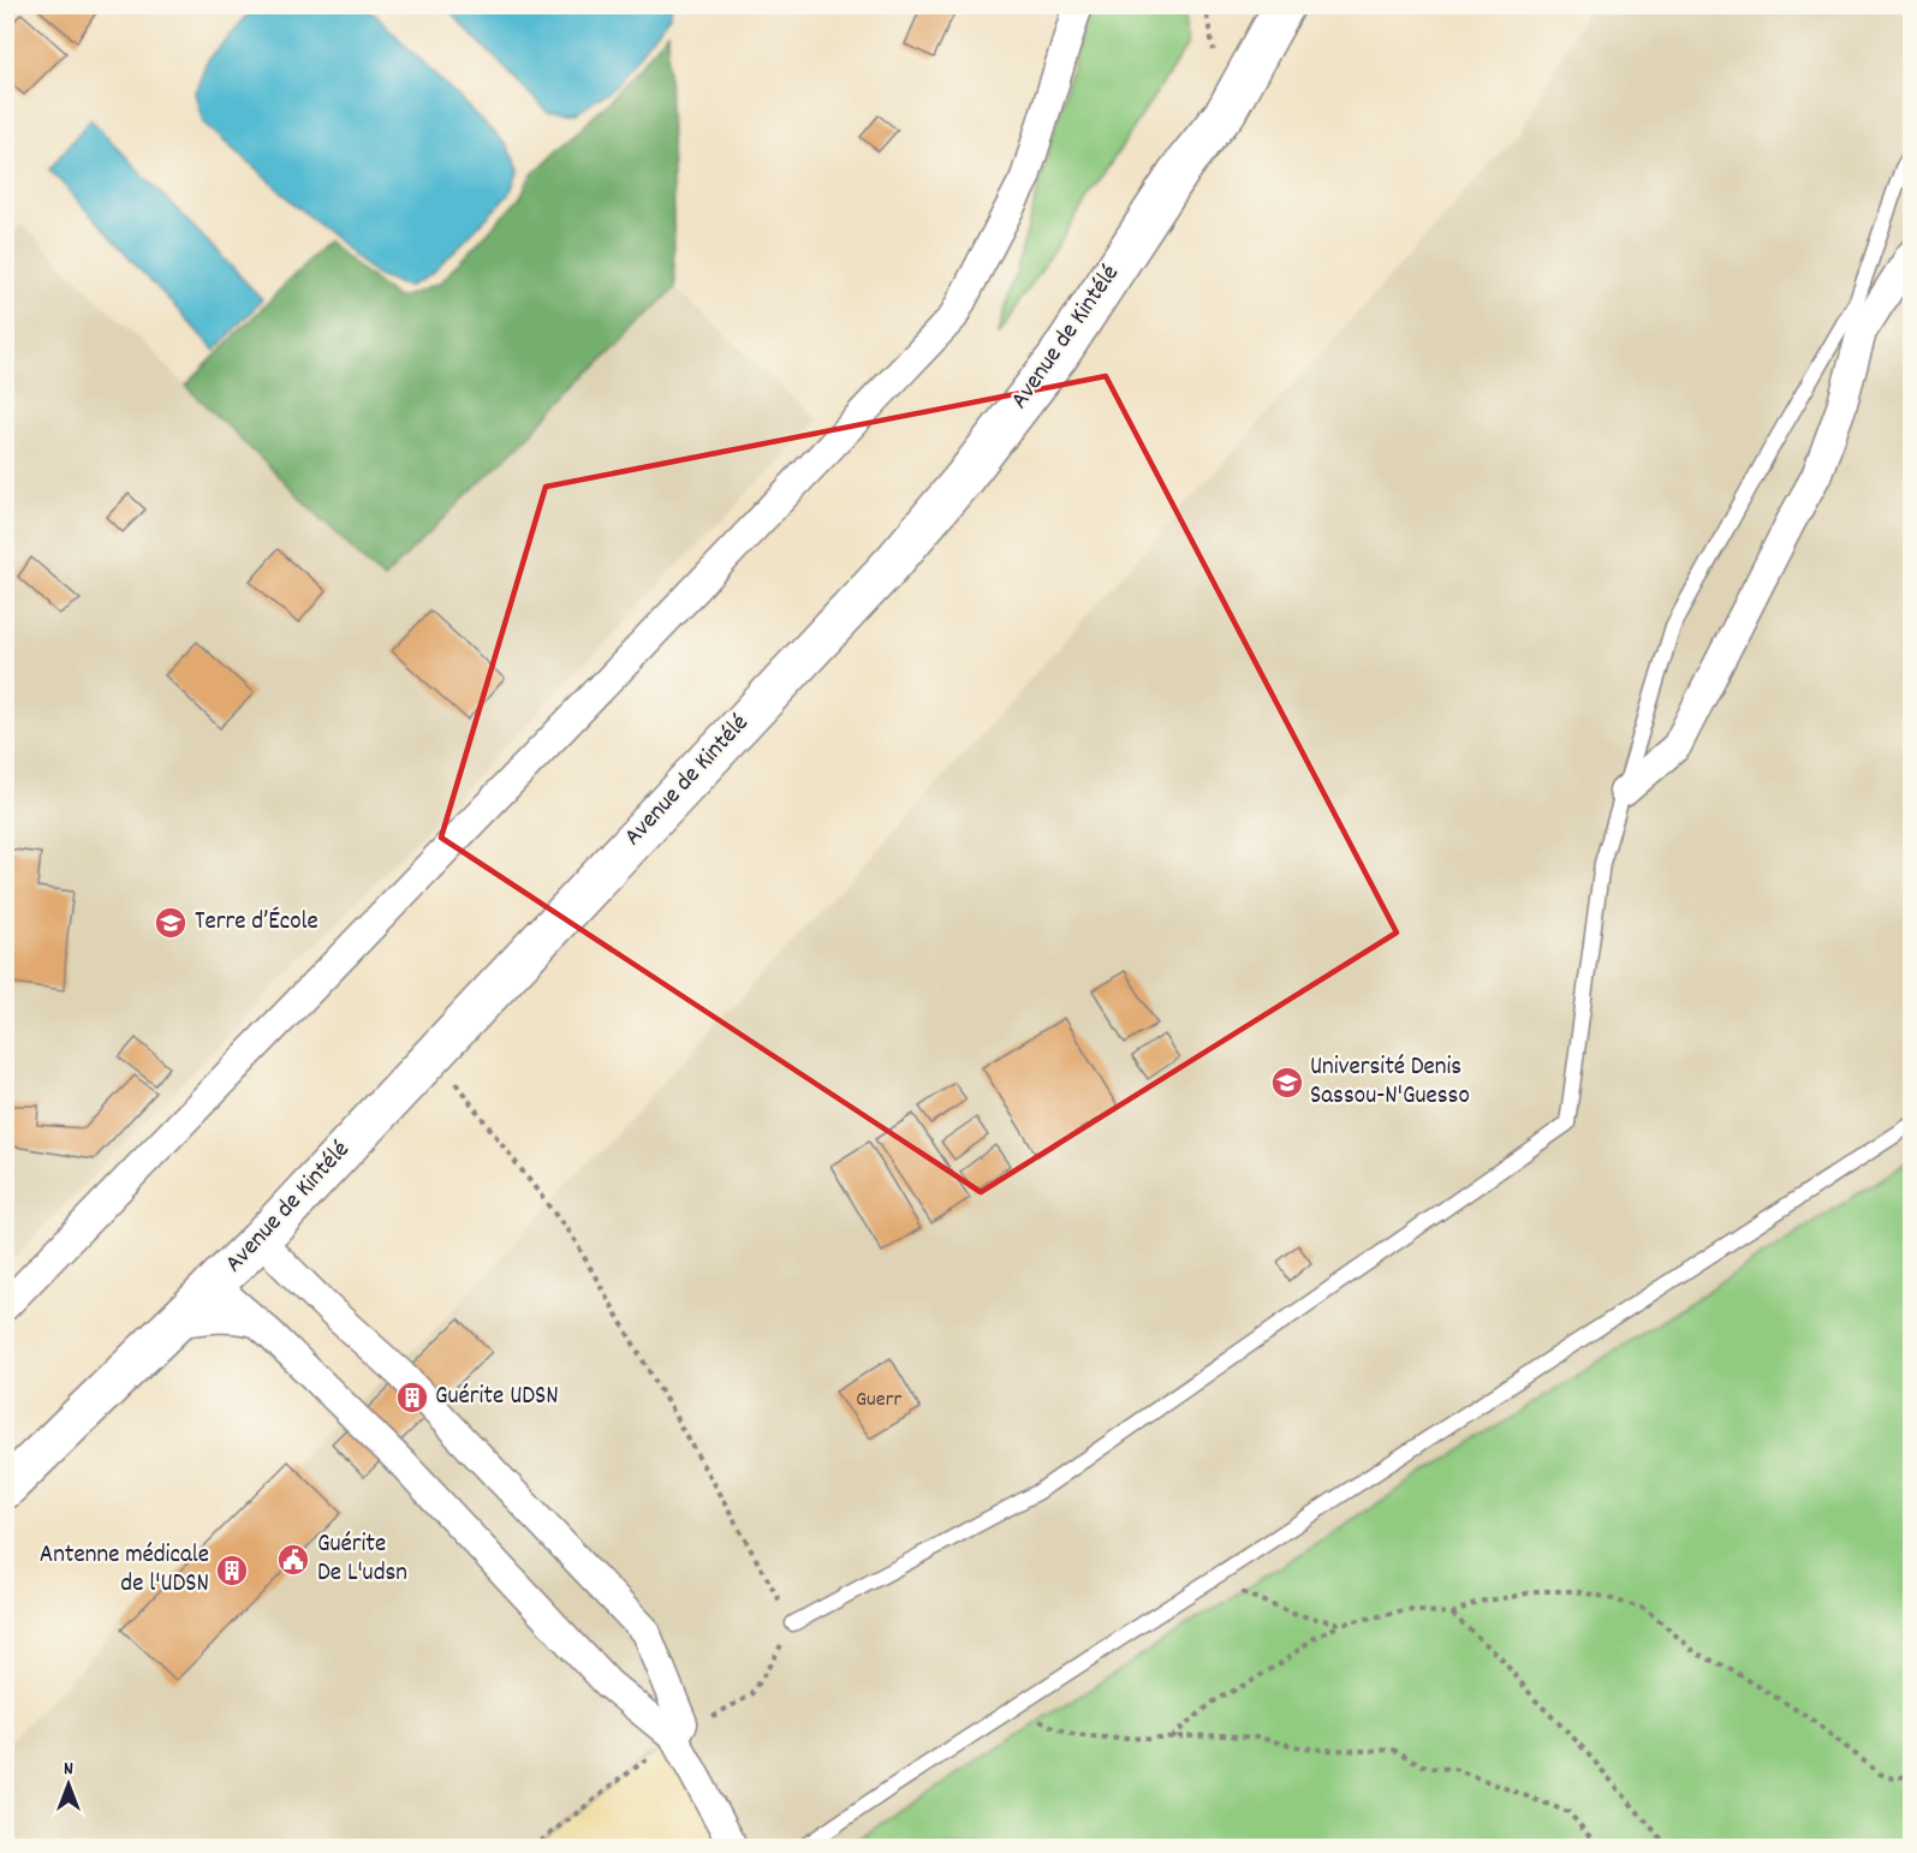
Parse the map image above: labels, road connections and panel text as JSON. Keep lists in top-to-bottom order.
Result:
{
  "streets": {
    "main road": ["Avenue de Kintélé"]
  },
  "places": {
    "school or university": ["Terre d’École", "Université Denis Sassou-N'Guesso"],
    "building": ["Guérite UDSN", "Antenne médicale de l'UDSN"],
    "public building": ["Guérite De L'udsn"]
  },
  "house_numbers": ["Guerr"],
  "north": "top"
}
